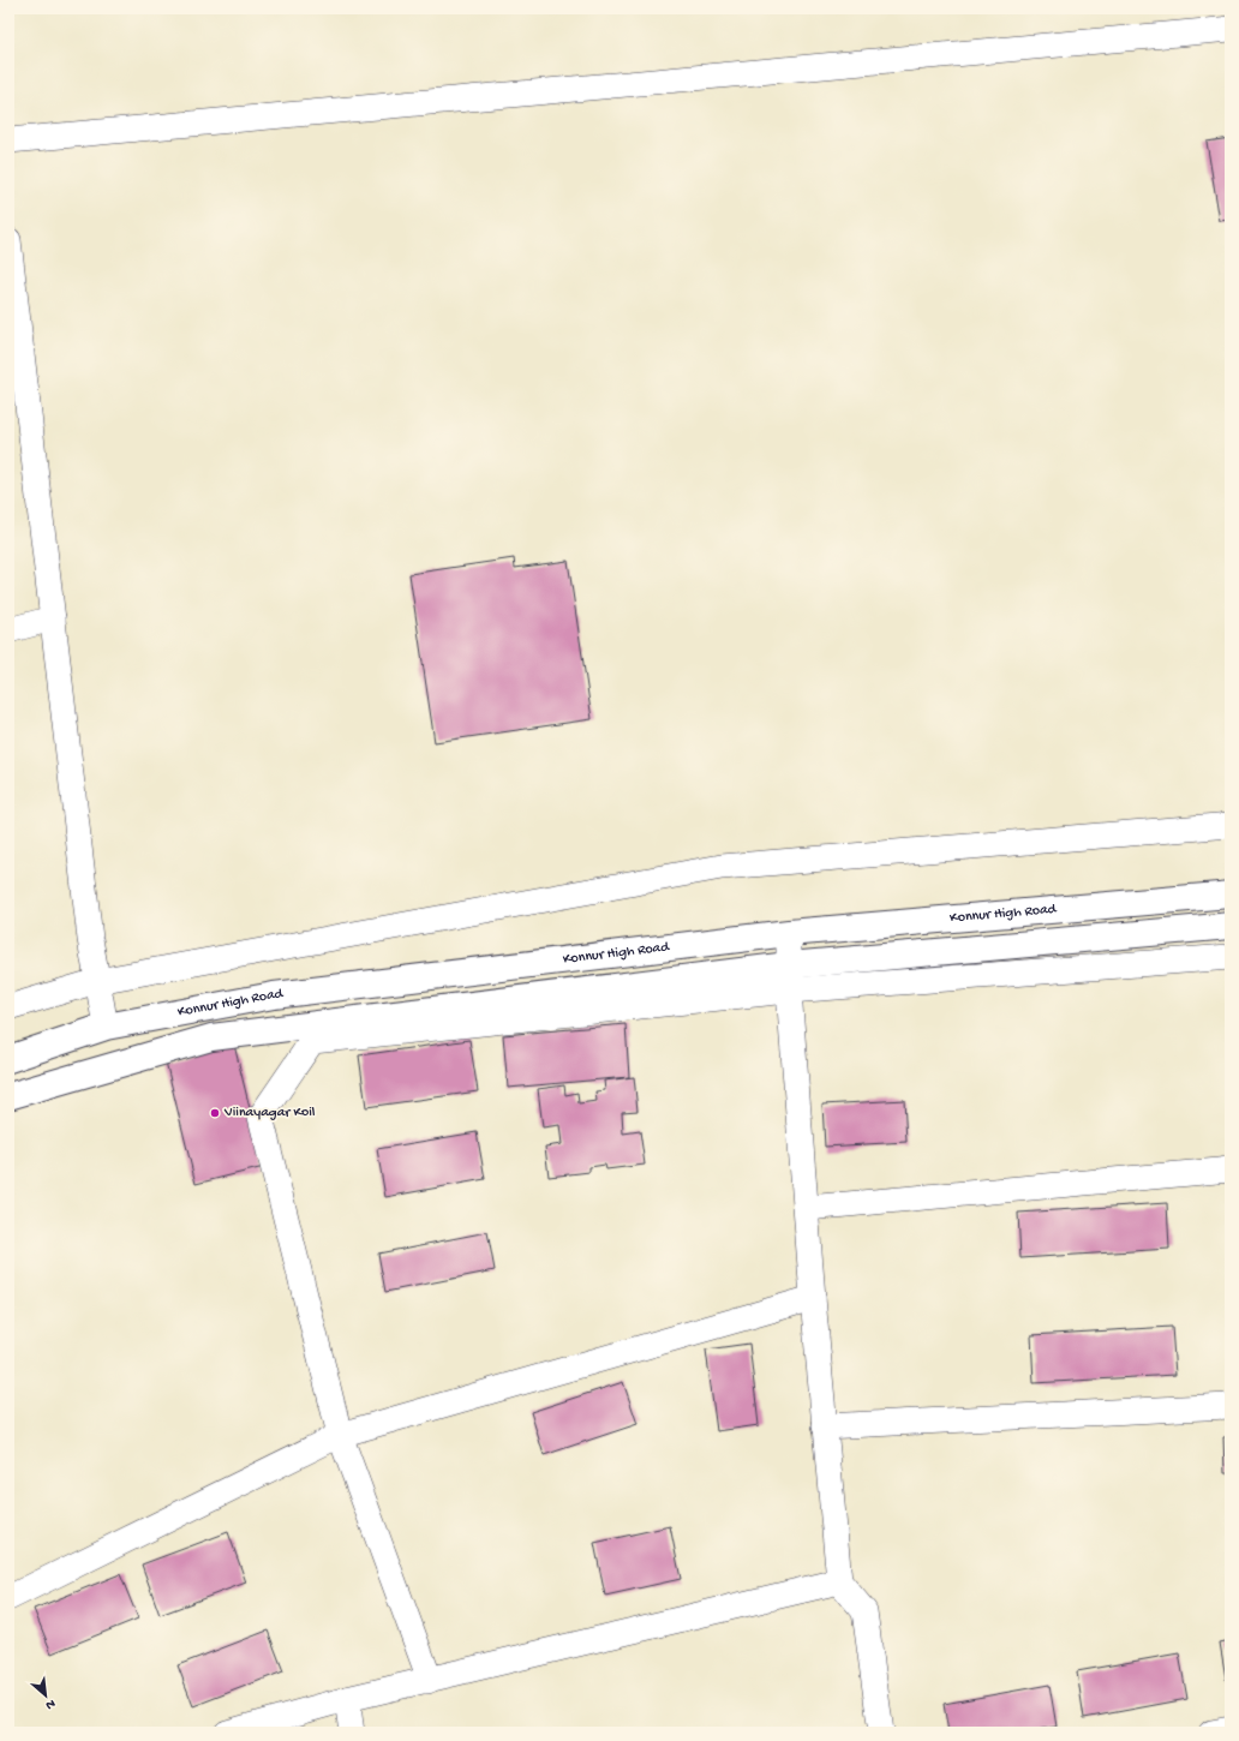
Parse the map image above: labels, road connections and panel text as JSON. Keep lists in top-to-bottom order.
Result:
{
  "streets": {
    "main road": ["Konnur High Road"]
  },
  "places": ["Viinayagar Koil"],
  "north": "bottom right"
}
